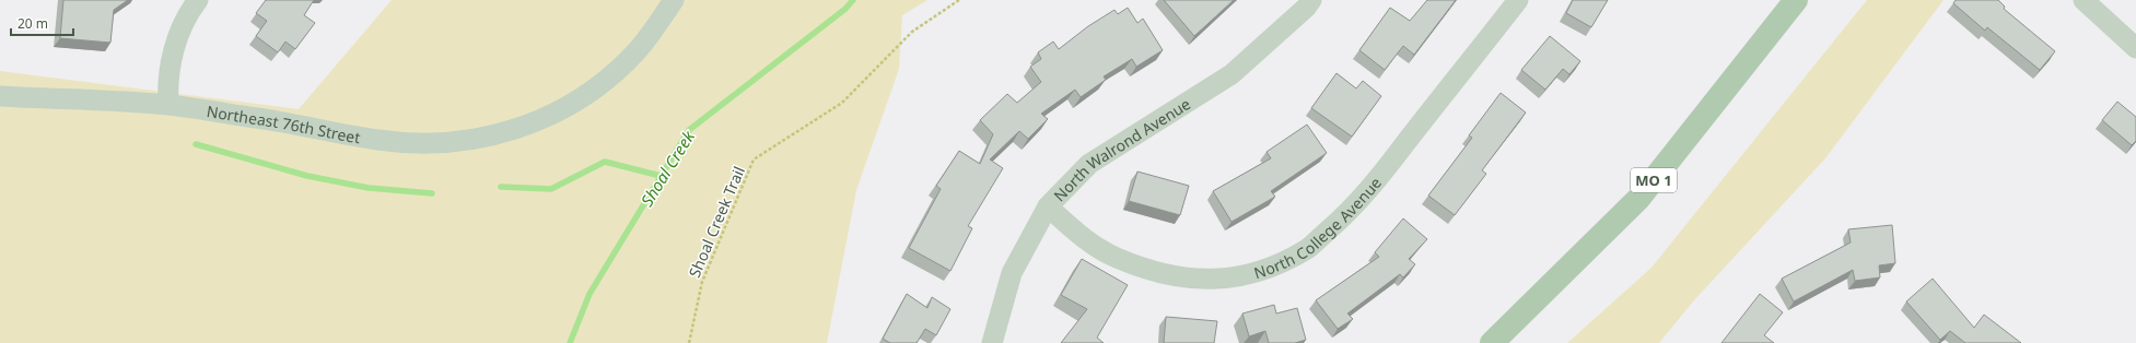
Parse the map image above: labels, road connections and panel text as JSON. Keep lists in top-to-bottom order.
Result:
{
  "streets": {
    "main road": ["MO 1"],
    "street": ["Northeast 76th Street", "North Walrond Avenue", "North College Avenue"],
    "path": ["Shoal Creek Trail"]
  },
  "crossings": [
    ["North Walrond Avenue", "North College Avenue"]
  ],
  "water": ["Shoal Creek"],
  "scale_bar": "20 m"
}
